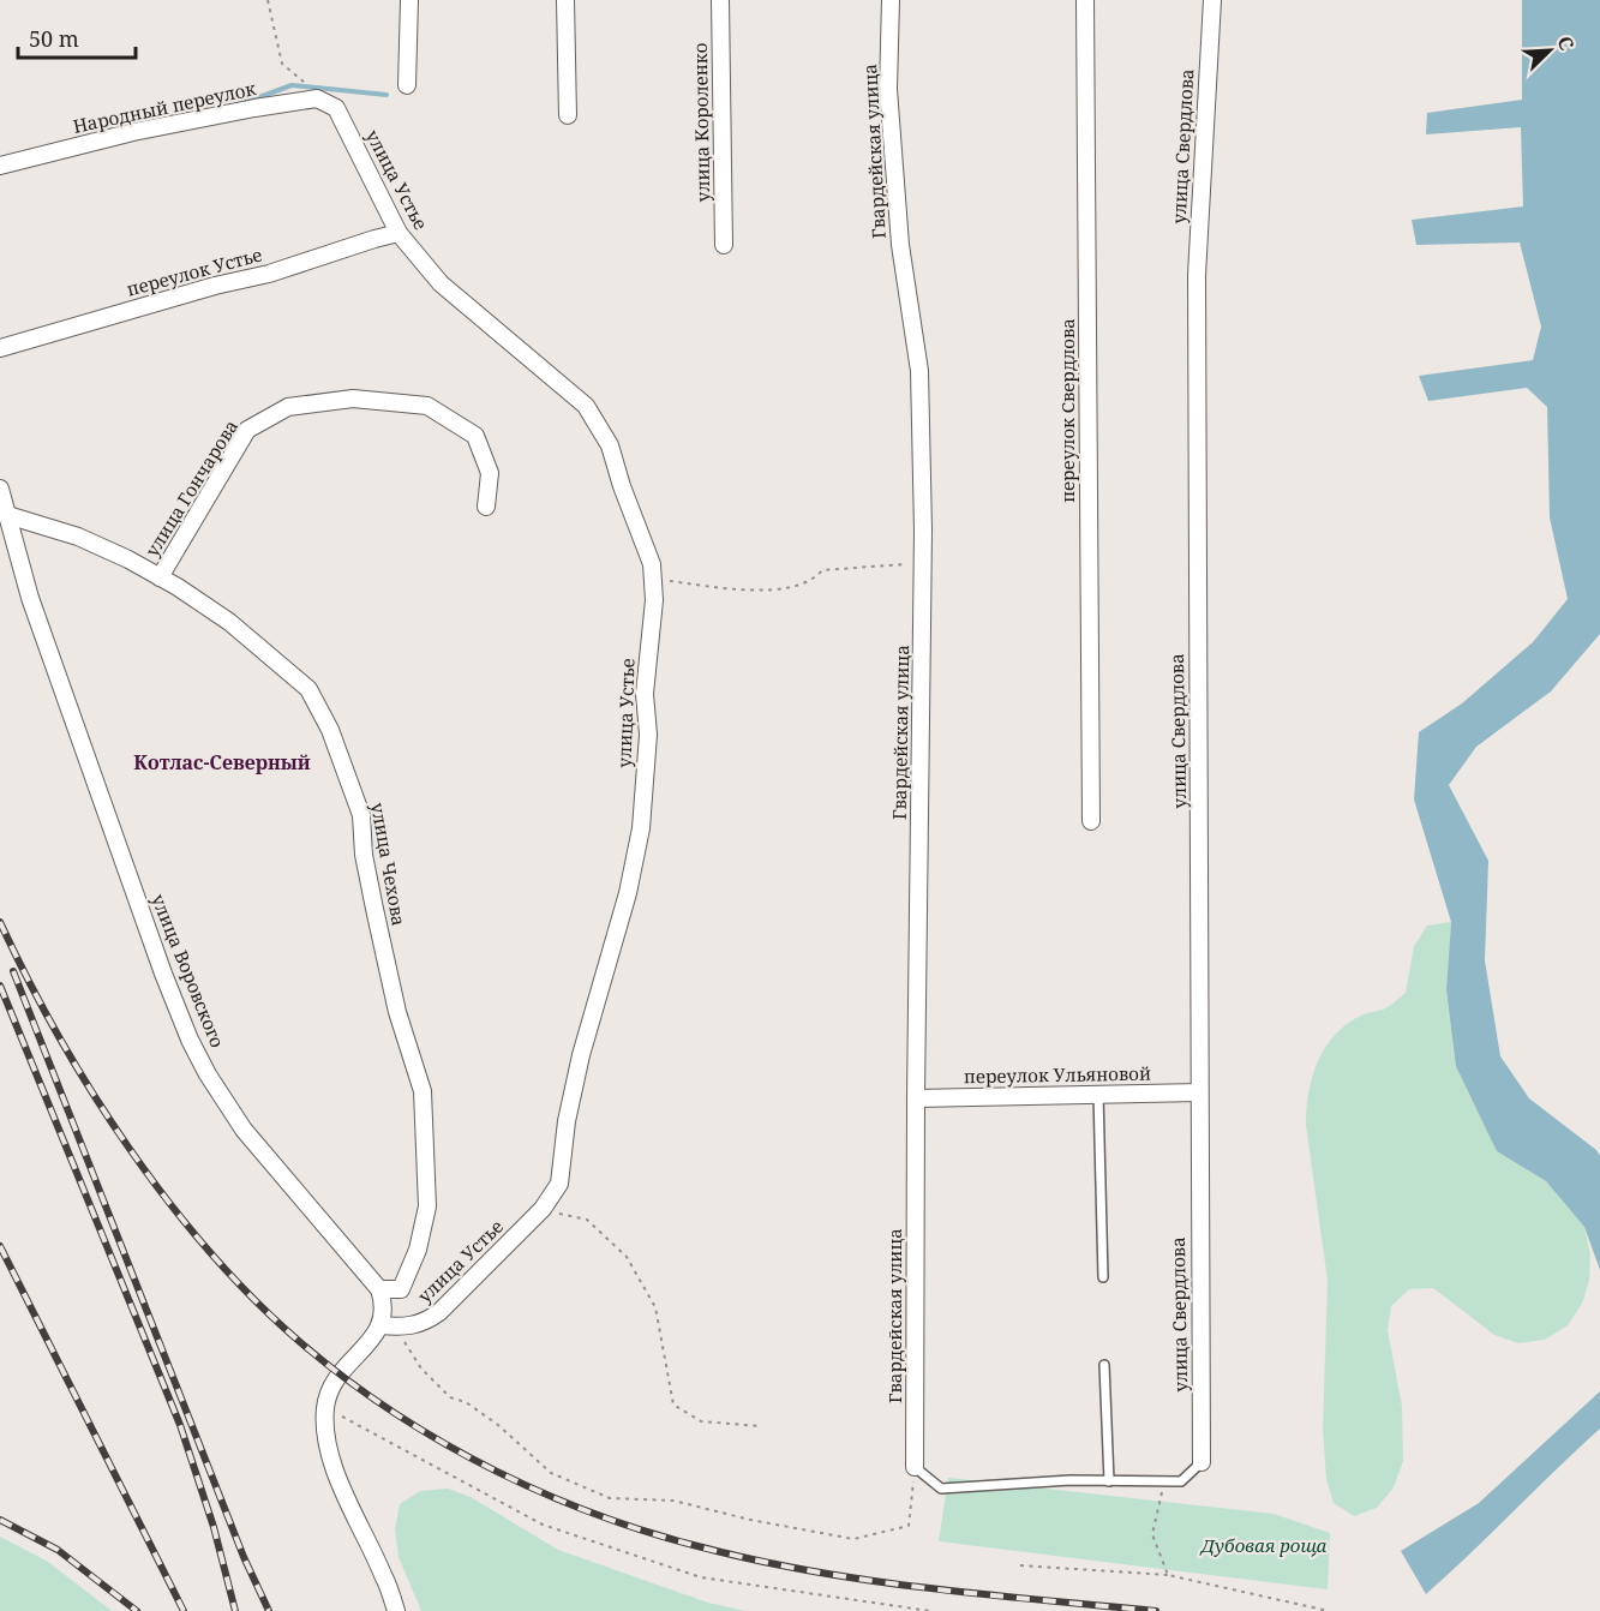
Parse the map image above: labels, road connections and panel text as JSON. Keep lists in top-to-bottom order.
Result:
{
  "streets": {
    "street": [
      "Народный переулок",
      "улица Короленко",
      "улица Свердлова",
      "Гвардейская улица",
      "улица Устье",
      "переулок Устье",
      "переулок Свердлова",
      "улица Гончарова",
      "улица Чехова",
      "улица Воровского",
      "переулок Ульяновой"
    ]
  },
  "crossings": [
    ["Народный переулок", "улица Устье"],
    ["улица Свердлова", "переулок Ульяновой"],
    ["Гвардейская улица", "переулок Ульяновой"],
    ["улица Устье", "переулок Устье"],
    ["улица Гончарова", "улица Чехова"],
    ["улица Чехова", "улица Воровского"]
  ],
  "districts": ["Котлас-Северный"],
  "parks": ["Дубовая роща"],
  "scale_bar": "50 m",
  "north": "top right"
}
